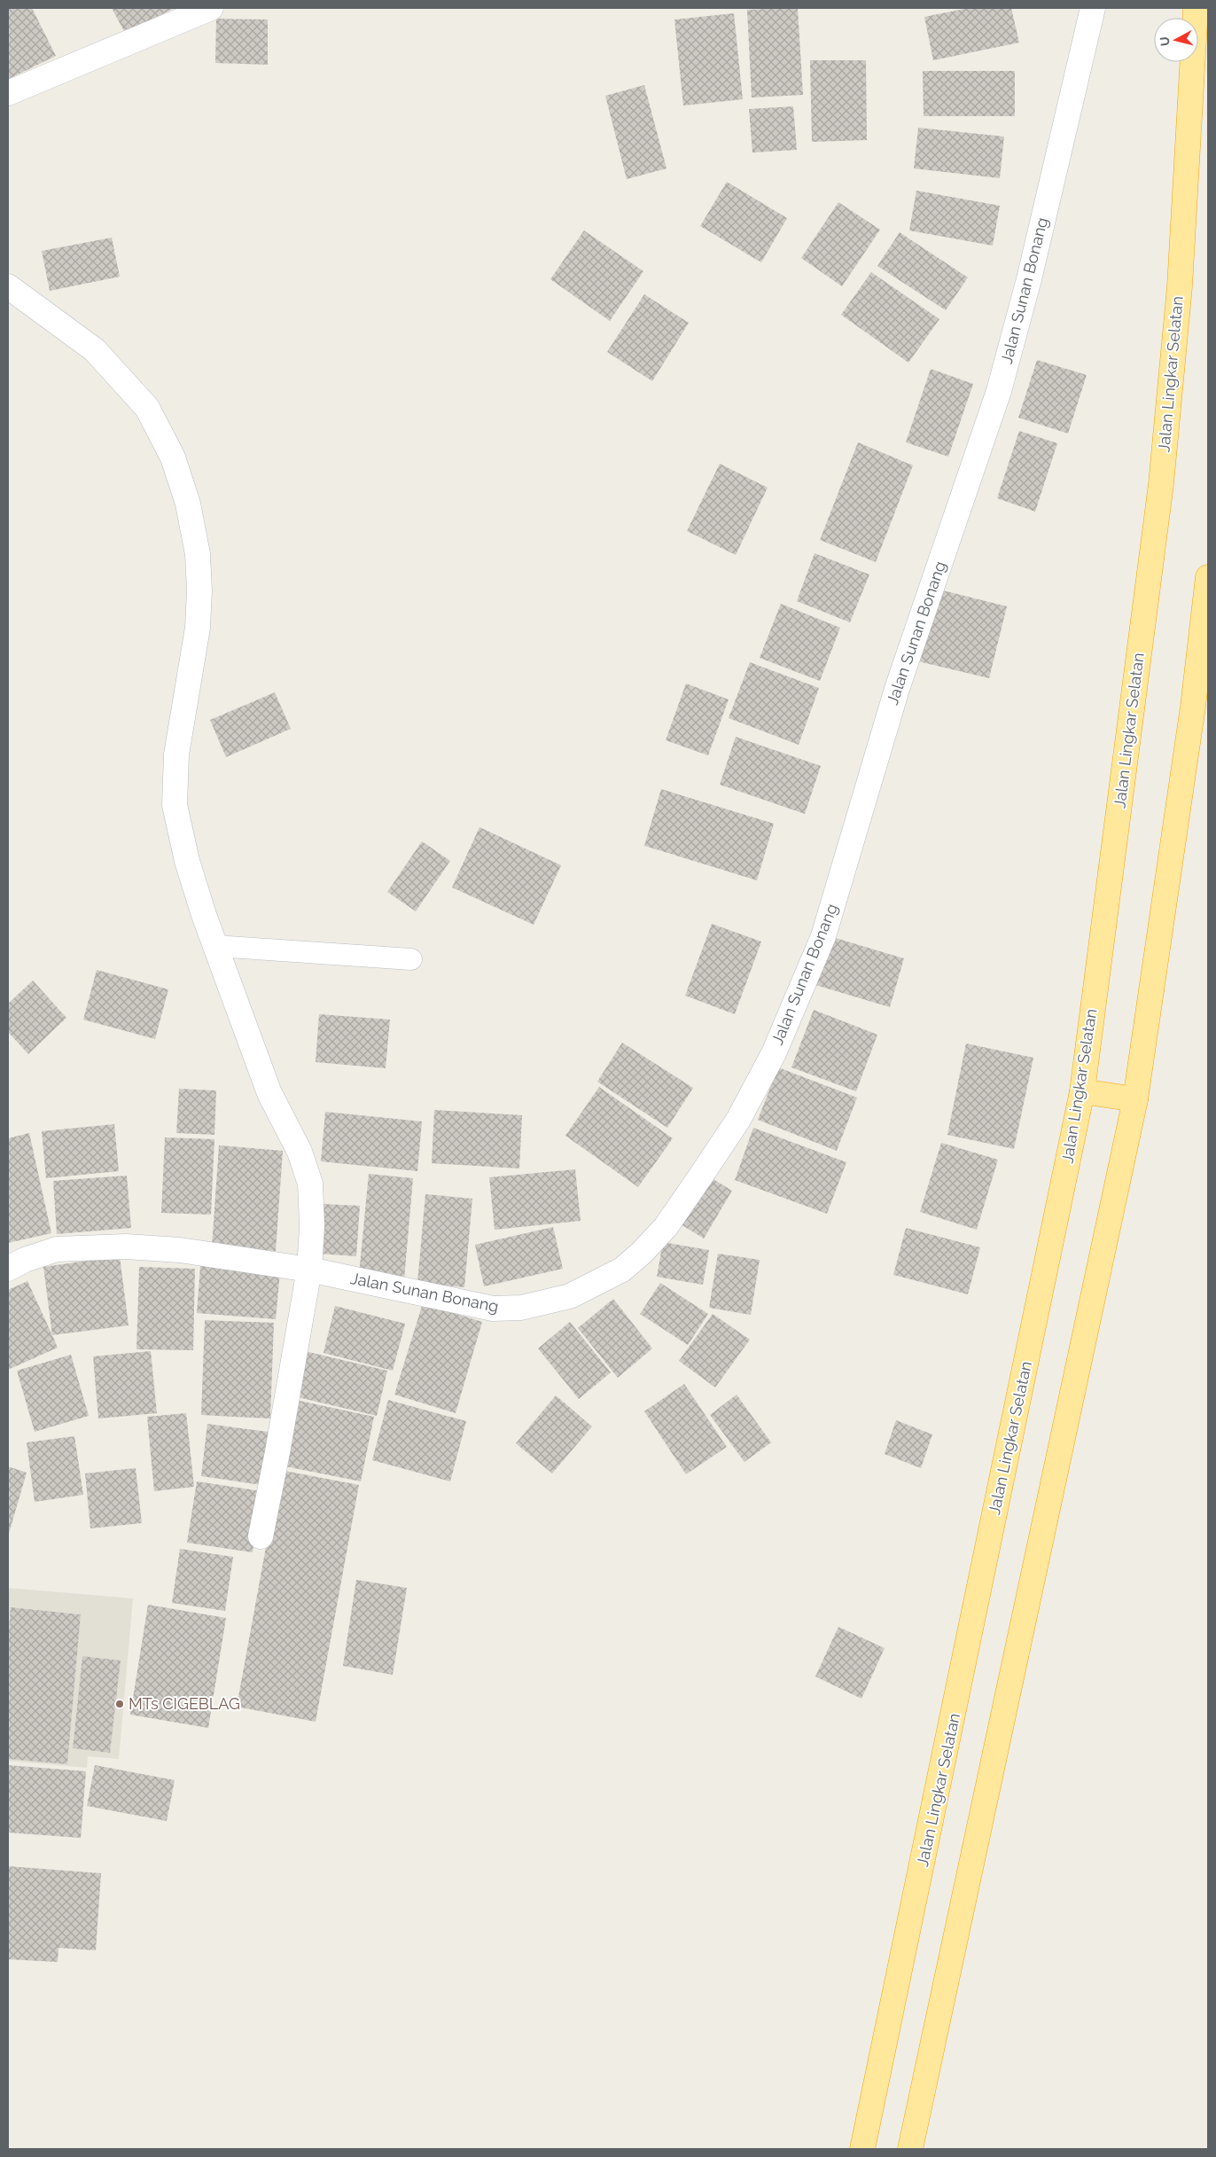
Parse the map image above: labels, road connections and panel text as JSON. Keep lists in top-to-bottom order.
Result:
{
  "streets": {
    "highway": ["Jalan Lingkar Selatan"],
    "street": ["Jalan Sunan Bonang"]
  },
  "places": ["MTs CIGEBLAG"],
  "north": "left"
}
